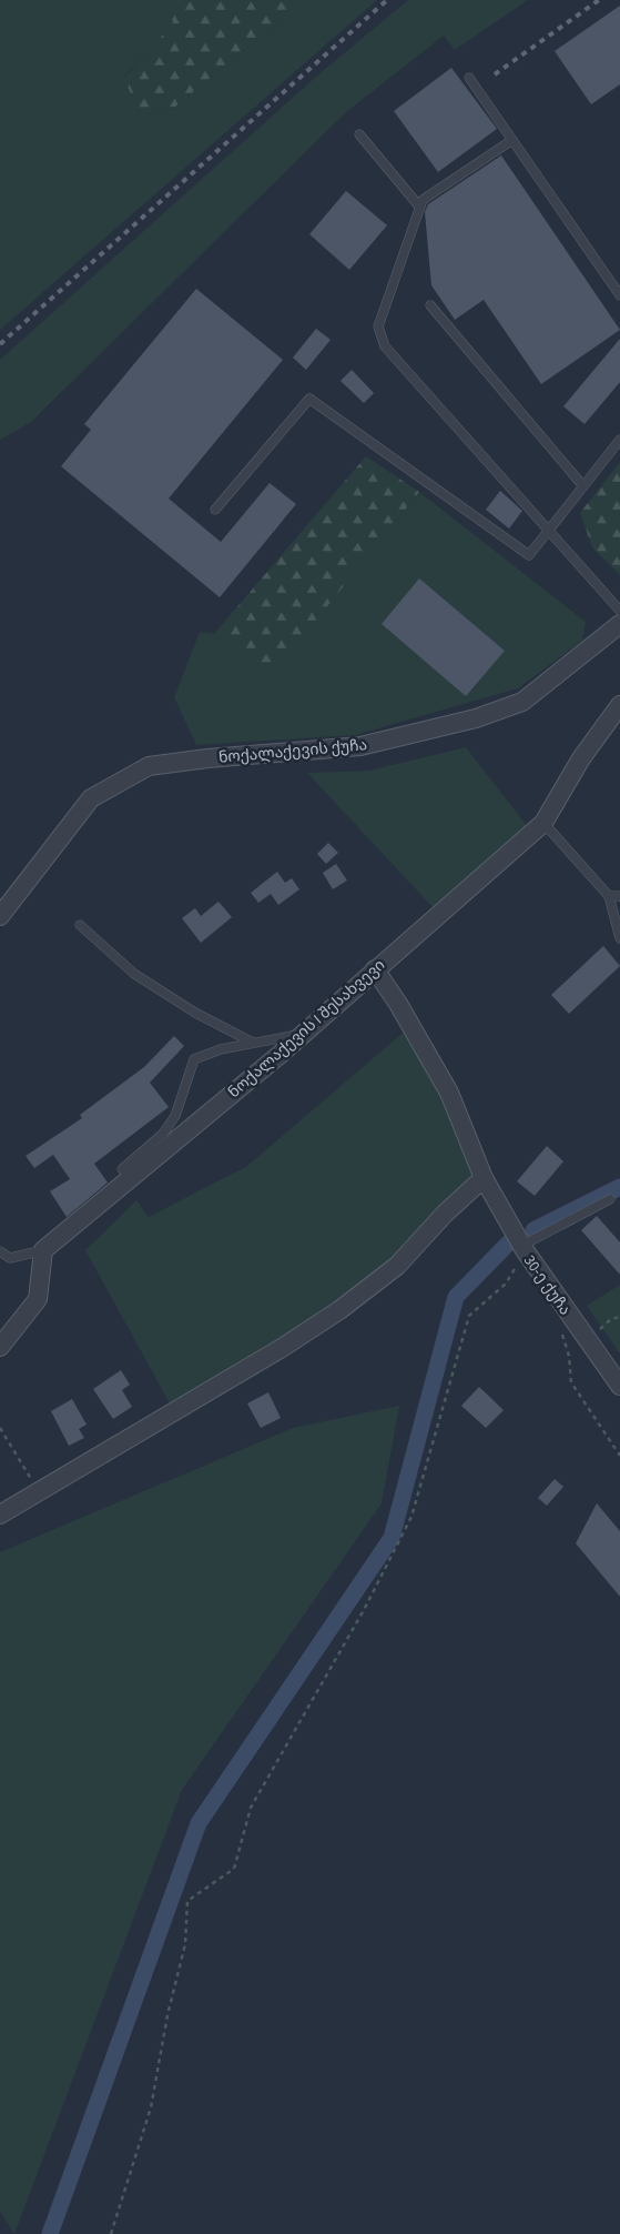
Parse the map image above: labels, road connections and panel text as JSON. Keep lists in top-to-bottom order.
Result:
{
  "streets": {
    "street": ["ნოქალაქევის ქუჩა", "ნოქალაქევის I შესახვევი", "30-ე ქუჩა"]
  },
  "crossings": [
    ["ნოქალაქევის I შესახვევი", "30-ე ქუჩა"]
  ]
}
